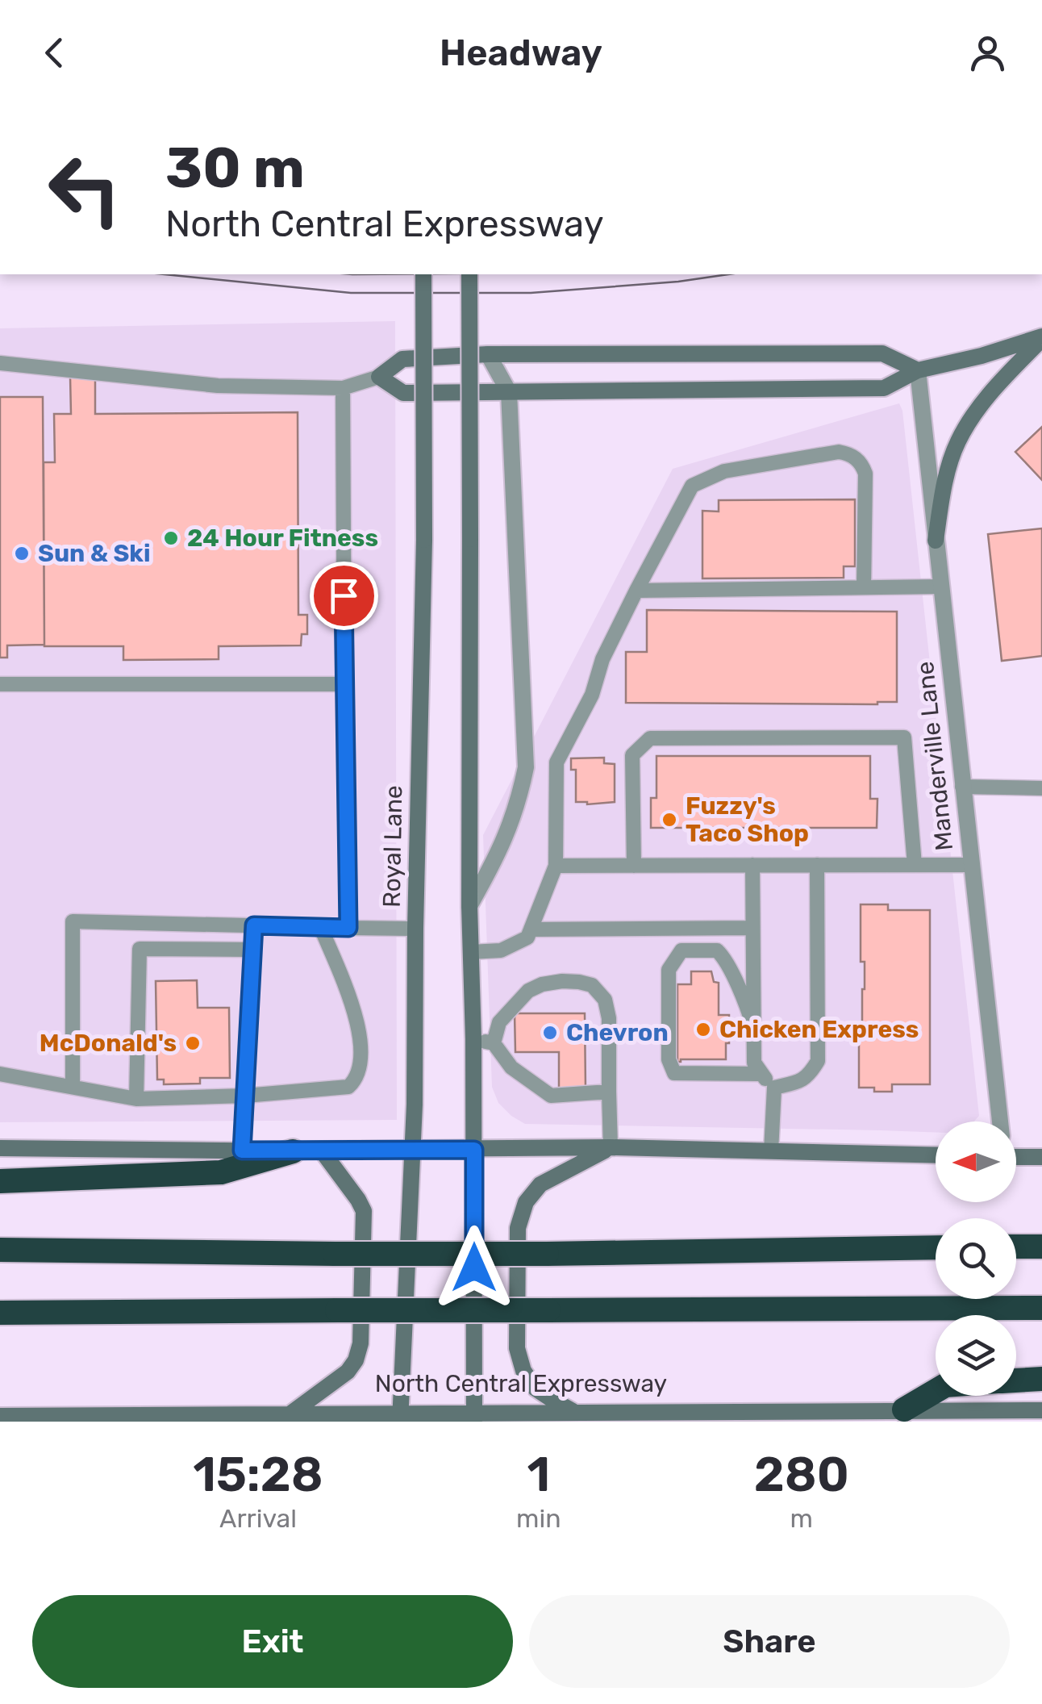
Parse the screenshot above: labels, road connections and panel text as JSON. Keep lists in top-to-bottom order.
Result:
{
  "streets": {
    "main road": ["Royal Lane", "North Central Expressway"],
    "street": ["Manderville Lane"]
  },
  "crossings": [
    ["Royal Lane", "North Central Expressway"]
  ],
  "places": [
    "24 Hour Fitness",
    "Sun & Ski",
    "Fuzzy's Taco Shop",
    "Chicken Express",
    "Chevron",
    "McDonald's"
  ],
  "north": "left",
  "page": {
    "header": "Headway",
    "turn": ["30 m", "North Central Expressway"],
    "eta": [
      "15:28",
      "Arrival",
      "1",
      "min",
      "280",
      "m"
    ],
    "buttons": ["Exit", "Share"]
  }
}
